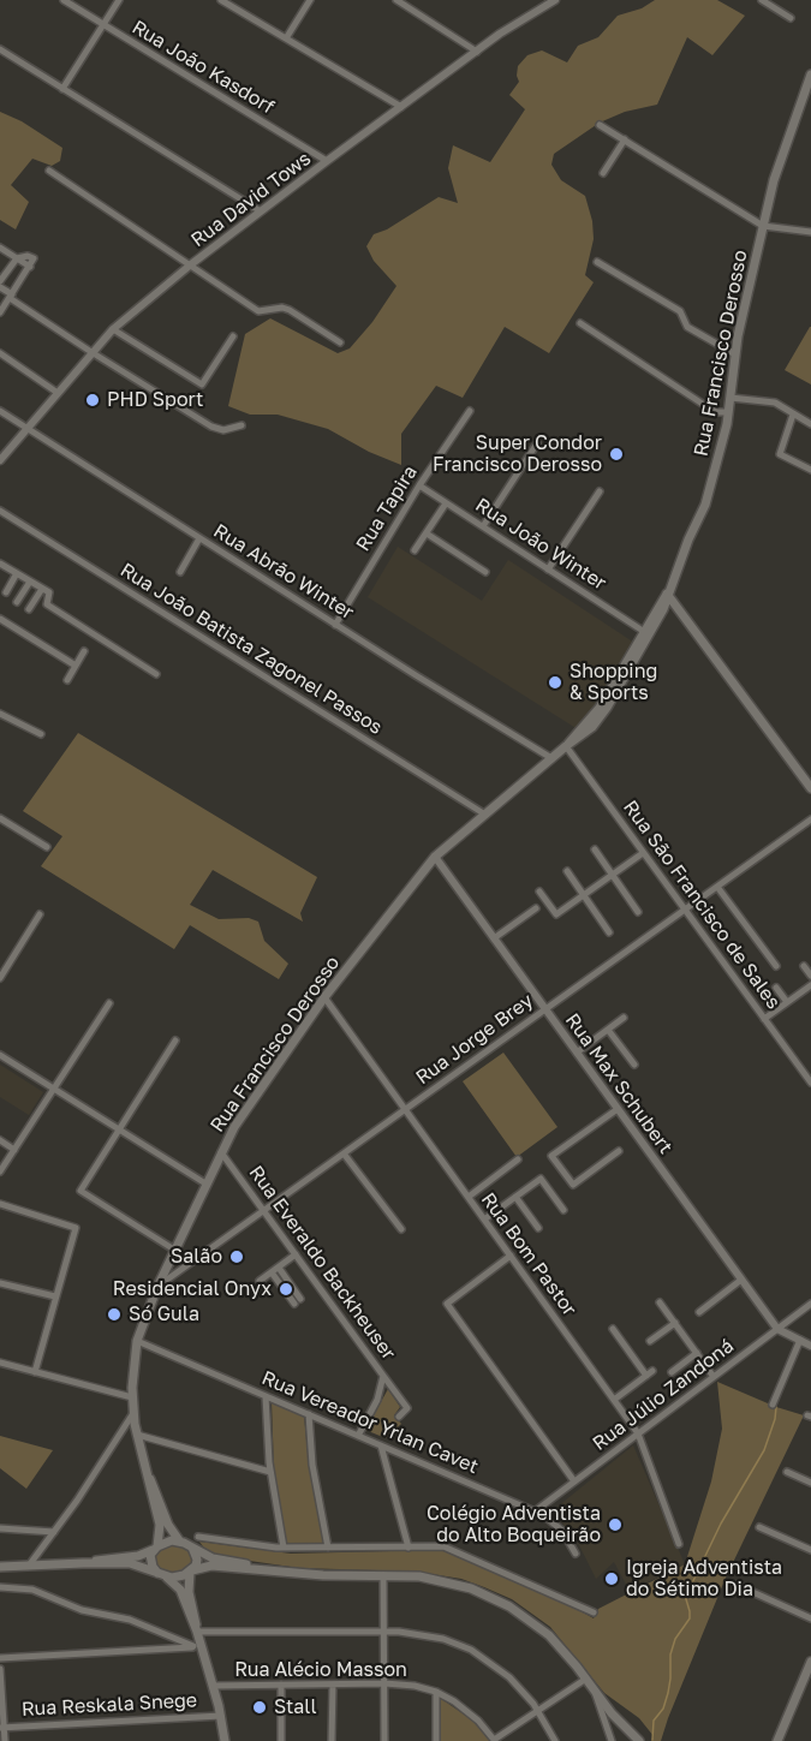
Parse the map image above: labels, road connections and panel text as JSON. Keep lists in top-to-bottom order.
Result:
{
  "streets": {
    "main road": ["Rua Francisco Derosso"],
    "street": [
      "Rua João Kasdorf",
      "Rua David Tows",
      "Rua Tapira",
      "Rua João Winter",
      "Rua Abrão Winter",
      "Rua João Batista Zagonel Passos",
      "Rua São Francisco de Sales",
      "Rua Jorge Brey",
      "Rua Max Schubert",
      "Rua Bom Pastor",
      "Rua Everaldo Backheuser",
      "Rua Júlio Zandoná",
      "Rua Vereador Yrlan Cavet",
      "Rua Alécio Masson",
      "Rua Reskala Snege"
    ]
  },
  "crossings": [
    ["Rua João Kasdorf", "Rua David Tows"],
    ["Rua David Tows", "Rua Abrão Winter"],
    ["Rua Francisco Derosso", "Rua João Winter"],
    ["Rua Francisco Derosso", "Rua Abrão Winter"],
    ["Rua Francisco Derosso", "Rua João Batista Zagonel Passos"],
    ["Rua Francisco Derosso", "Rua São Francisco de Sales"],
    ["Rua Francisco Derosso", "Rua Jorge Brey"],
    ["Rua Francisco Derosso", "Rua Max Schubert"],
    ["Rua Francisco Derosso", "Rua Bom Pastor"],
    ["Rua Francisco Derosso", "Rua Everaldo Backheuser"],
    ["Rua Francisco Derosso", "Rua Vereador Yrlan Cavet"],
    ["Rua Tapira", "Rua João Winter"],
    ["Rua Tapira", "Rua Abrão Winter"],
    ["Rua São Francisco de Sales", "Rua Jorge Brey"],
    ["Rua Jorge Brey", "Rua Max Schubert"],
    ["Rua Jorge Brey", "Rua Bom Pastor"],
    ["Rua Jorge Brey", "Rua Everaldo Backheuser"],
    ["Rua Max Schubert", "Rua Júlio Zandoná"],
    ["Rua Bom Pastor", "Rua Júlio Zandoná"],
    ["Rua Everaldo Backheuser", "Rua Vereador Yrlan Cavet"],
    ["Rua Júlio Zandoná", "Rua Vereador Yrlan Cavet"]
  ],
  "places": [
    "PHD Sport",
    "Super Condor Francisco Derosso",
    "Shopping & Sports",
    "Salão",
    "Residencial Onyx",
    "Só Gula",
    "Colégio Adventista do Alto Boqueirão",
    "Igreja Adventista do Sétimo Dia",
    "Stall"
  ]
}
